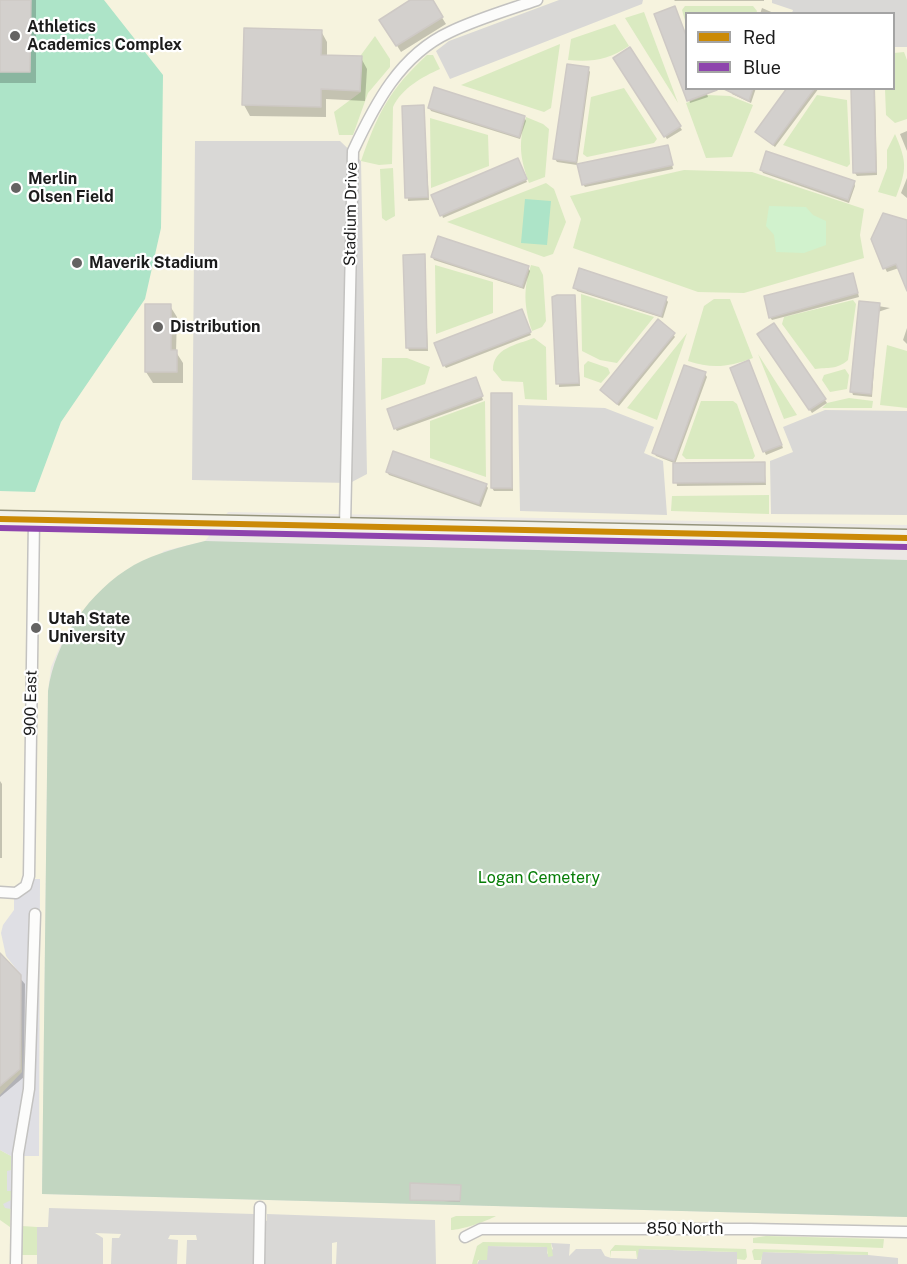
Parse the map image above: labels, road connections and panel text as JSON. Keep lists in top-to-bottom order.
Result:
{
  "streets": {
    "street": ["Stadium Drive", "900 East", "850 North"]
  },
  "parks": ["Logan Cemetery"],
  "places": [
    "Athletics Academics Complex",
    "Merlin Olsen Field",
    "Maverik Stadium",
    "Distribution",
    "Utah State University"
  ],
  "lines": ["transit line Red", "transit line Blue"],
  "legend": ["Red", "Blue"]
}
